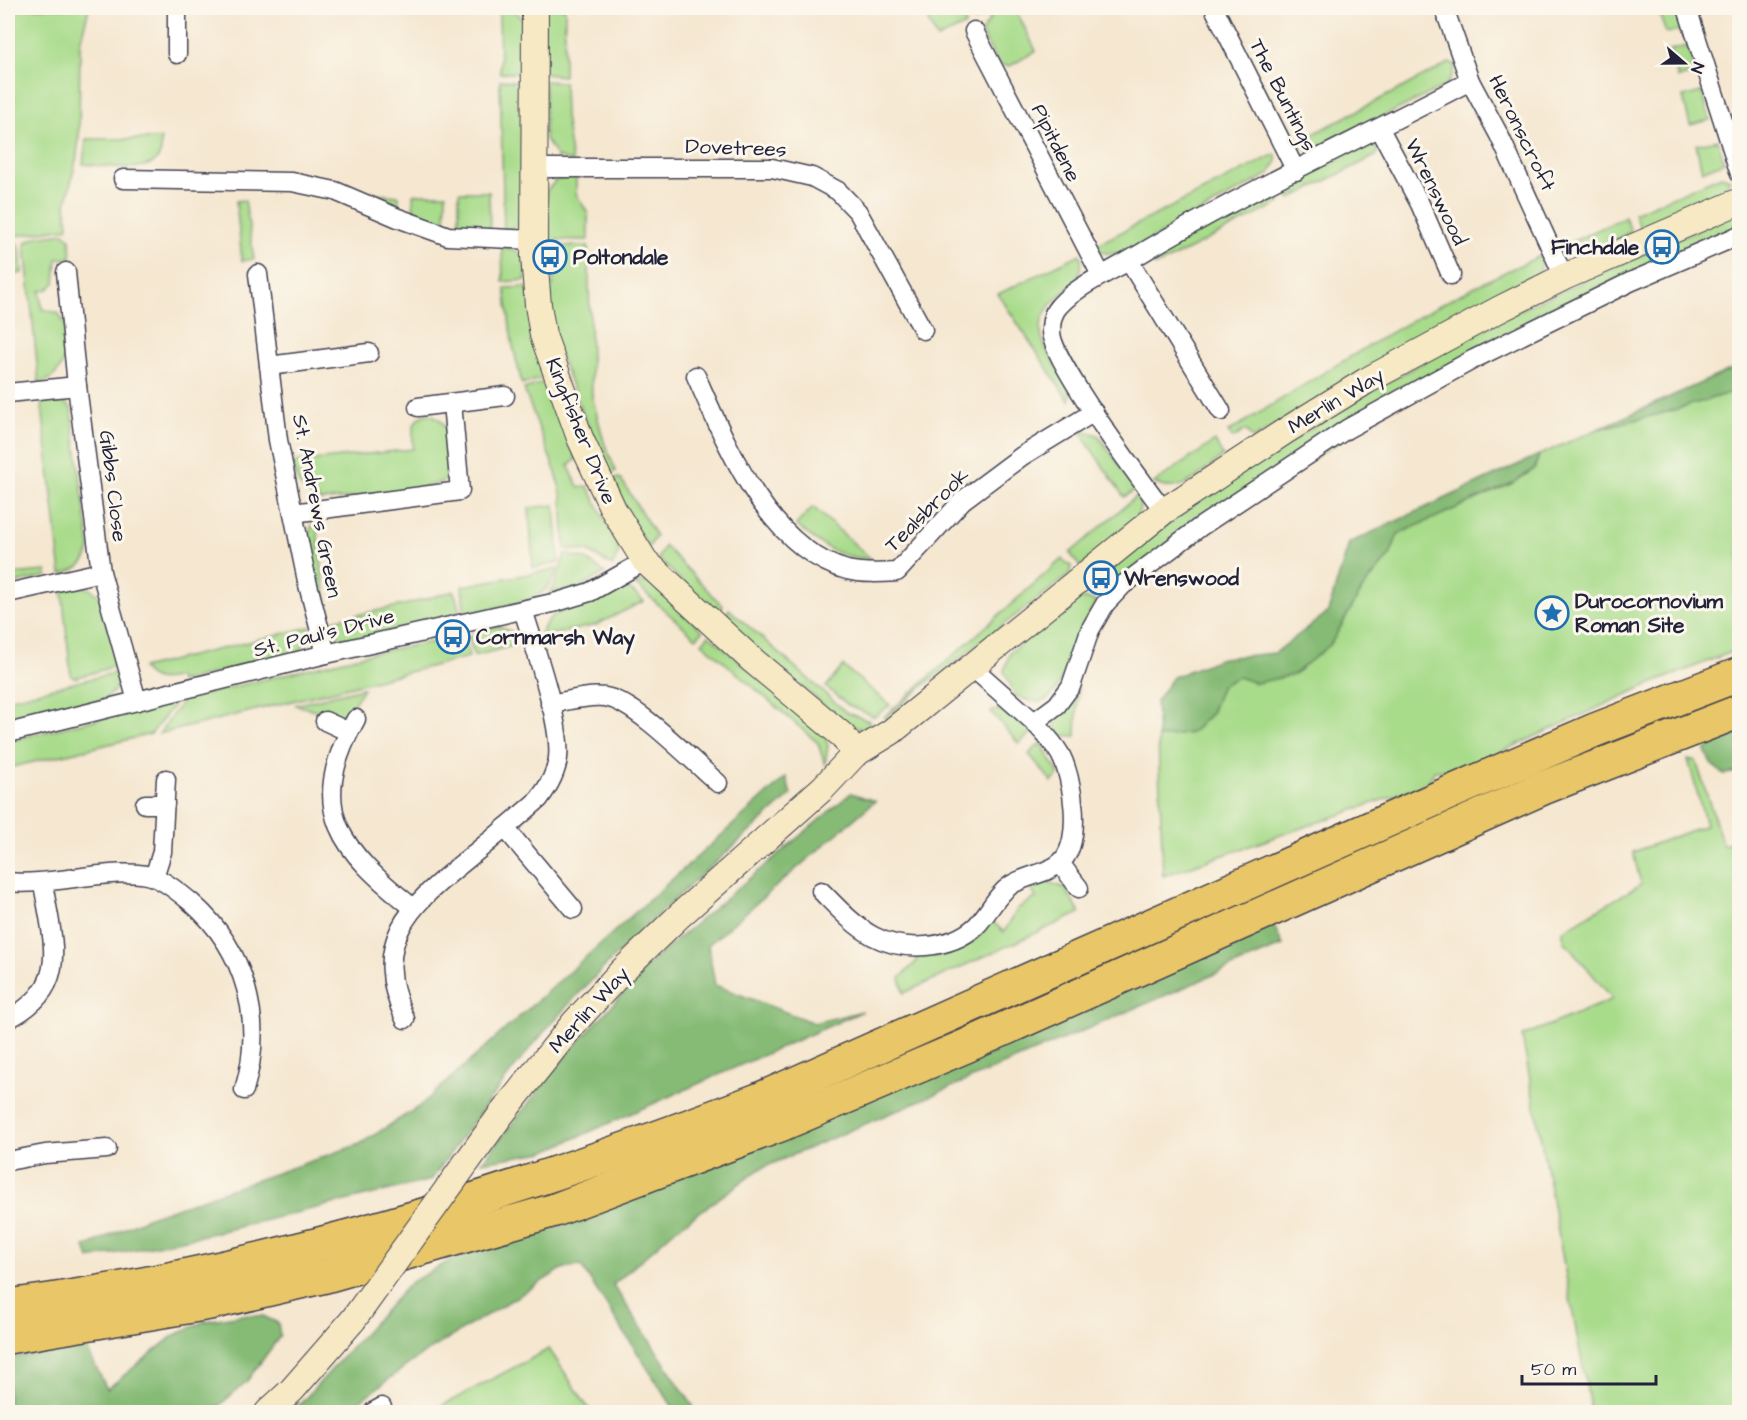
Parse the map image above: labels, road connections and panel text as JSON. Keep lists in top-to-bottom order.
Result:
{
  "streets": {
    "street": [
      "The Buntings",
      "Heronscroft",
      "Pipitdene",
      "Dovetrees",
      "Wrenswood",
      "Merlin Way",
      "Kingfisher Drive",
      "Gibbs Close",
      "St. Andrews Green",
      "Tealsbrook",
      "St. Paul's Drive"
    ]
  },
  "crossings": [
    ["The Buntings", "Wrenswood"],
    ["Heronscroft", "Wrenswood"],
    ["Heronscroft", "Merlin Way"],
    ["Pipitdene", "Wrenswood"],
    ["Dovetrees", "Kingfisher Drive"],
    ["Wrenswood", "Merlin Way"],
    ["Wrenswood", "Tealsbrook"],
    ["Merlin Way", "Kingfisher Drive"],
    ["Kingfisher Drive", "St. Paul's Drive"],
    ["Gibbs Close", "St. Paul's Drive"],
    ["St. Andrews Green", "St. Paul's Drive"]
  ],
  "places": {
    "bus stop": [
      "Finchdale",
      "Poltondale",
      "Wrenswood",
      "Cornmarsh Way"
    ],
    "place": ["Durocornovium Roman Site"]
  },
  "scale_bar": "50 m",
  "north": "right"
}
